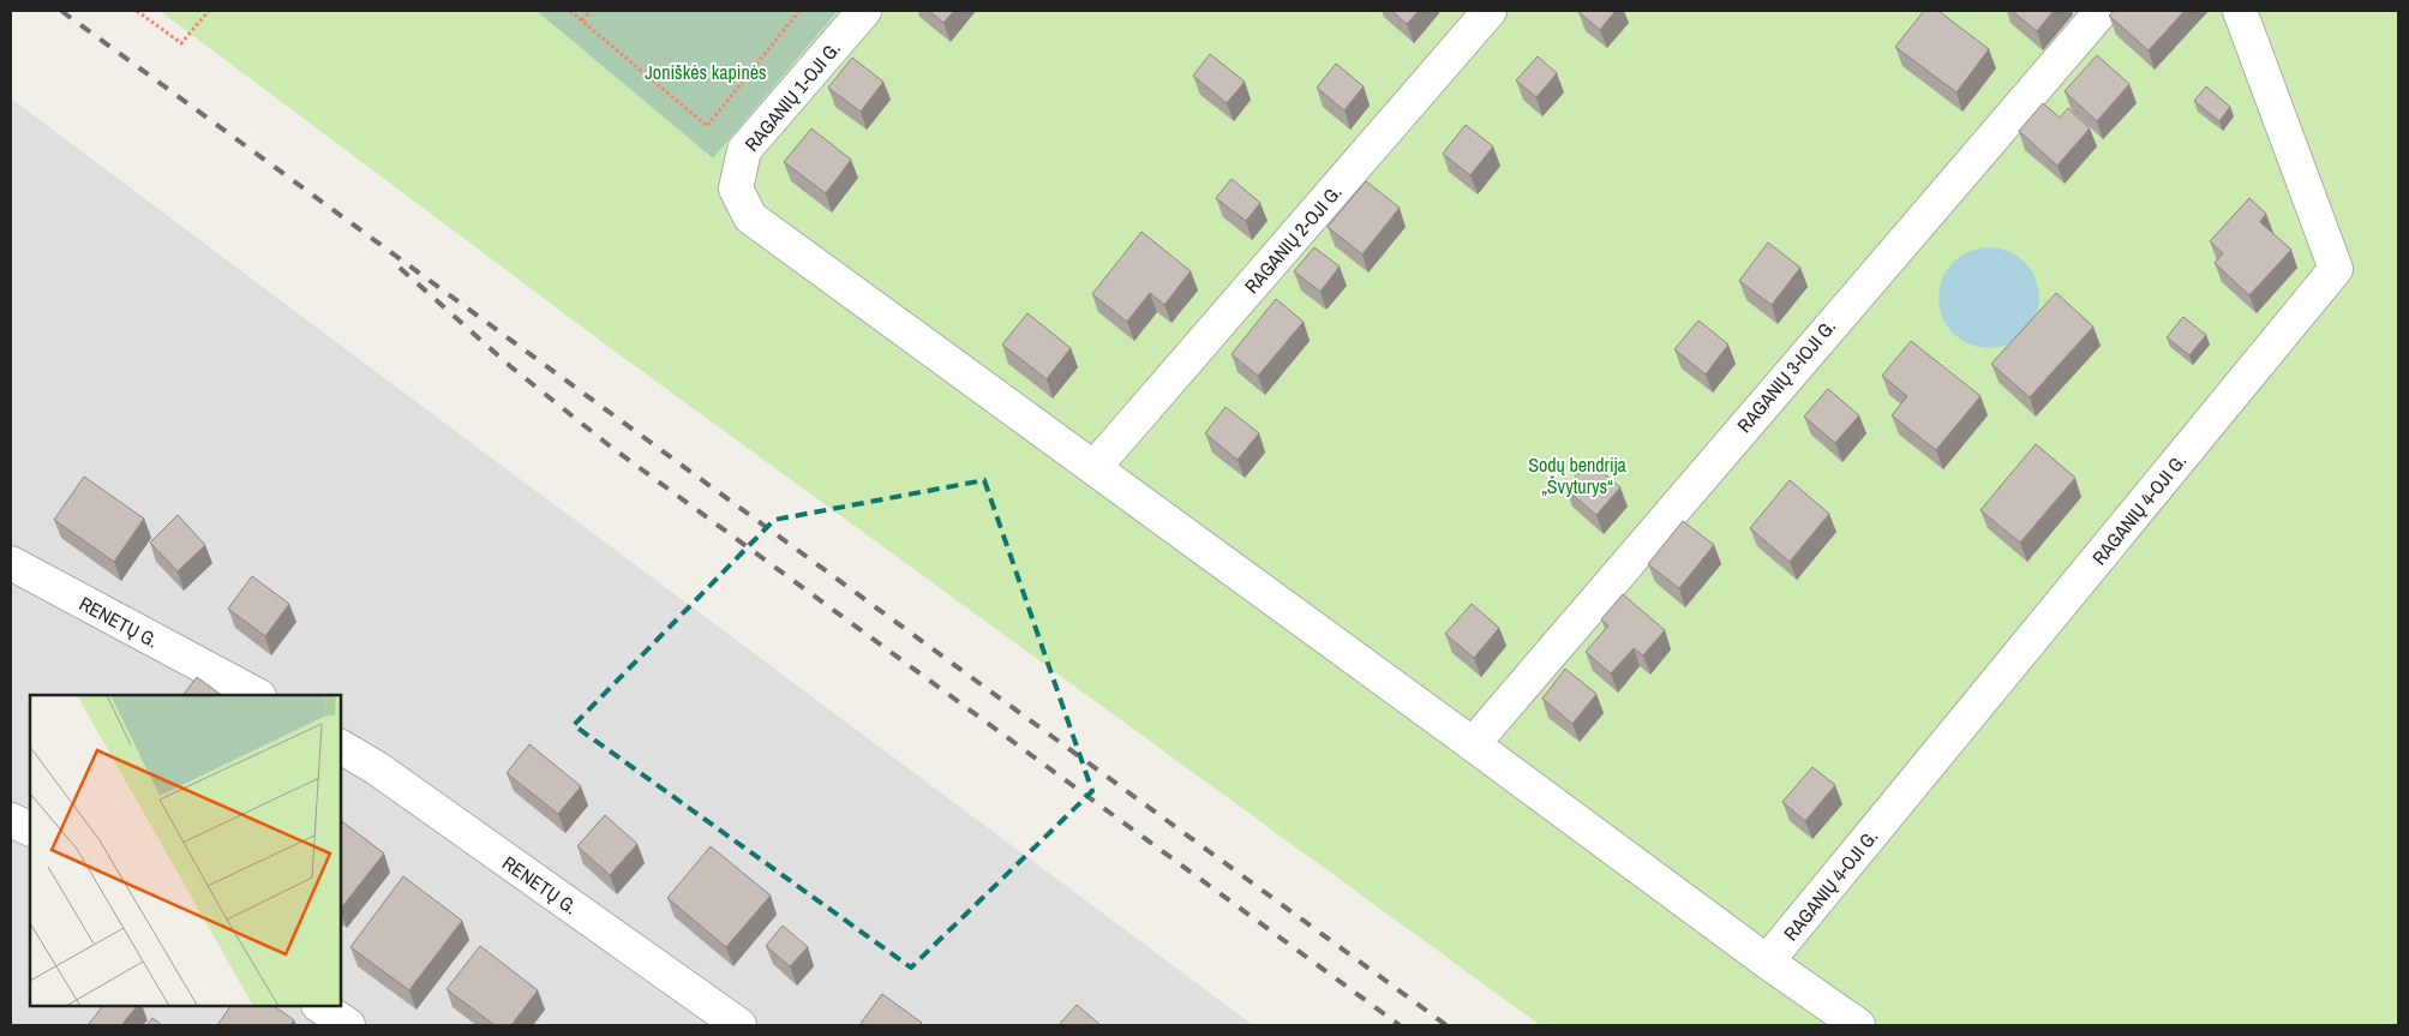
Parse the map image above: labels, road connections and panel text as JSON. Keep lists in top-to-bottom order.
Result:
{
  "streets": {
    "street": [
      "RAGANIŲ 1-OJI G.",
      "RAGANIŲ 2-OJI G.",
      "RAGANIŲ 3-IOJI G.",
      "RAGANIŲ 4-OJI G.",
      "RENETŲ G."
    ]
  },
  "crossings": [
    ["RAGANIŲ 1-OJI G.", "RAGANIŲ 2-OJI G."]
  ],
  "parks": ["Joniškės kapinės", "Sodų bendrija „Švyturys“"]
}
